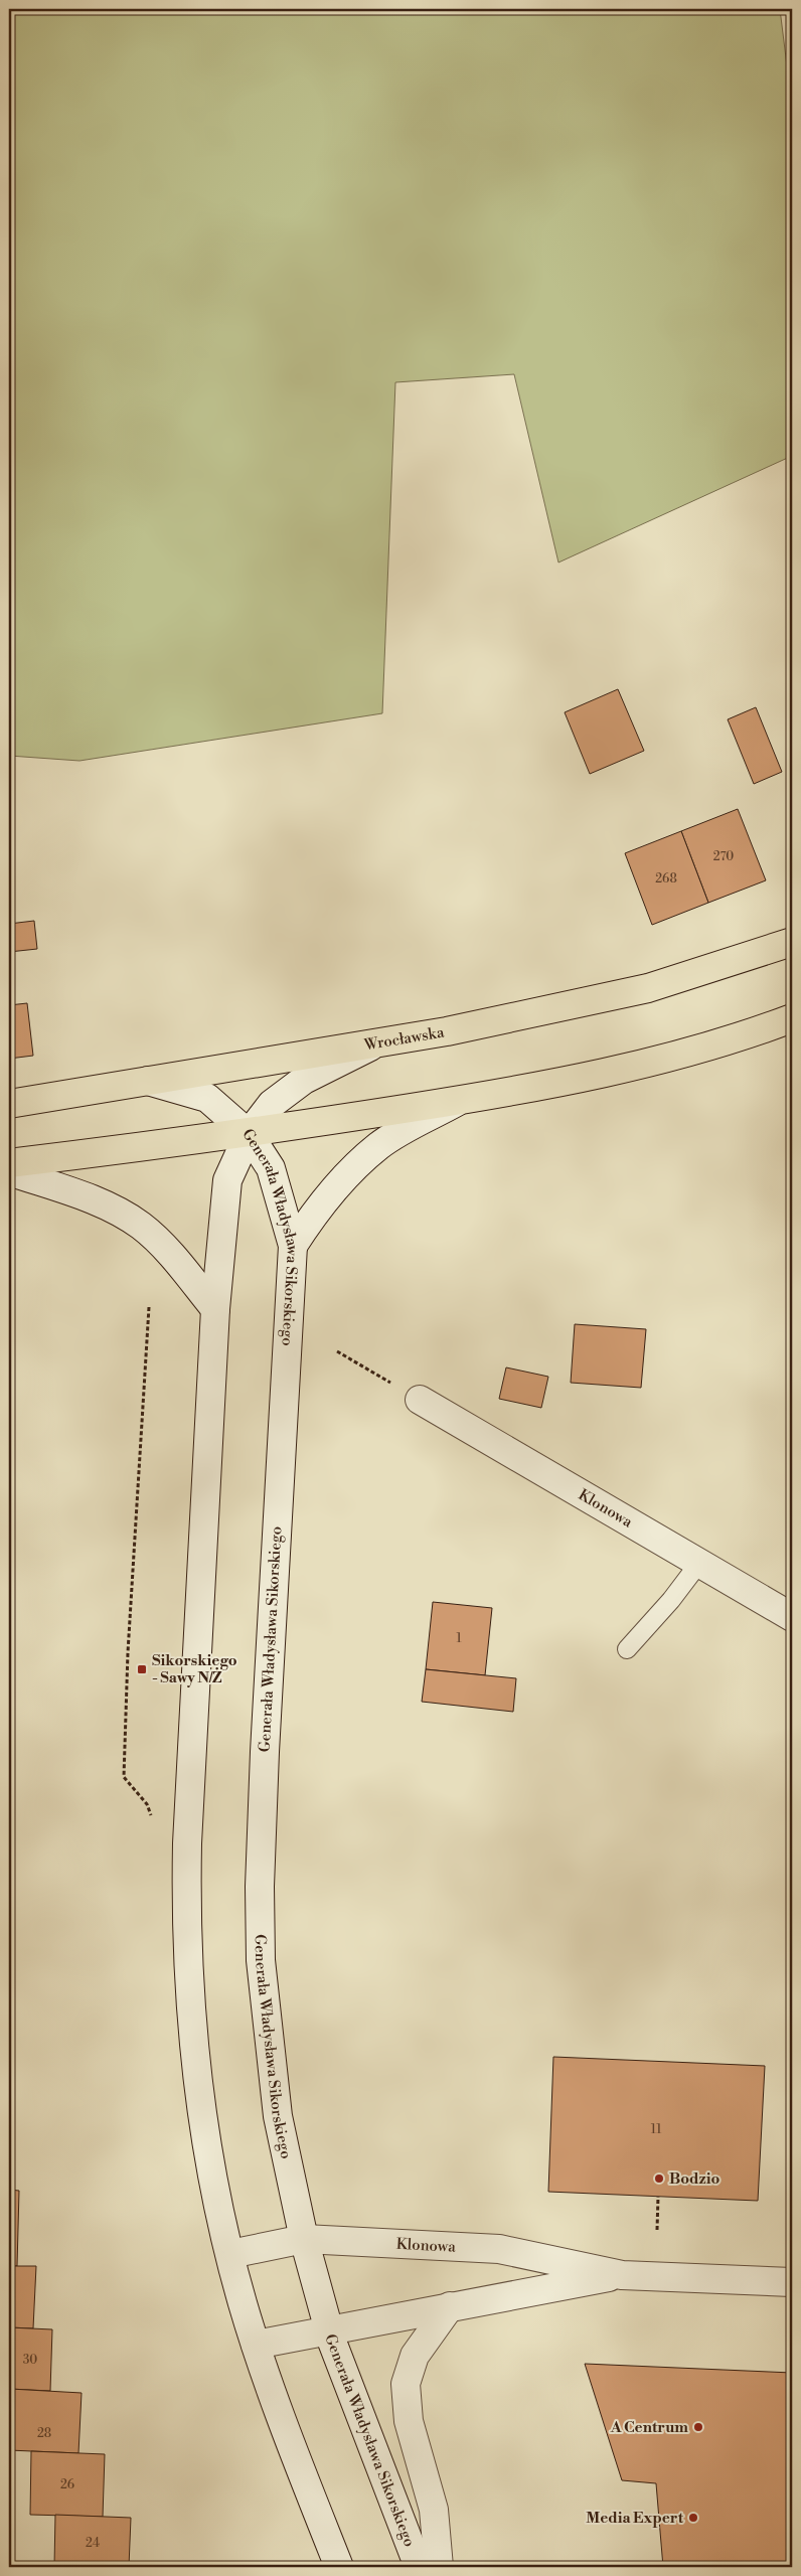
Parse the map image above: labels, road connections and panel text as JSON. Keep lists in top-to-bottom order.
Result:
{
  "streets": {
    "main road": ["Wrocławska"],
    "street": ["Generała Władysława Sikorskiego", "Klonowa"]
  },
  "crossings": [
    ["Generała Władysława Sikorskiego", "Klonowa"]
  ],
  "places": {
    "transit": ["Sikorskiego - Sawy N/Ż"],
    "other": ["Bodzio", "A Centrum", "Media Expert"]
  },
  "house_numbers": [
    "270",
    "268",
    "1",
    "11",
    "30",
    "28",
    "26",
    "24"
  ]
}
